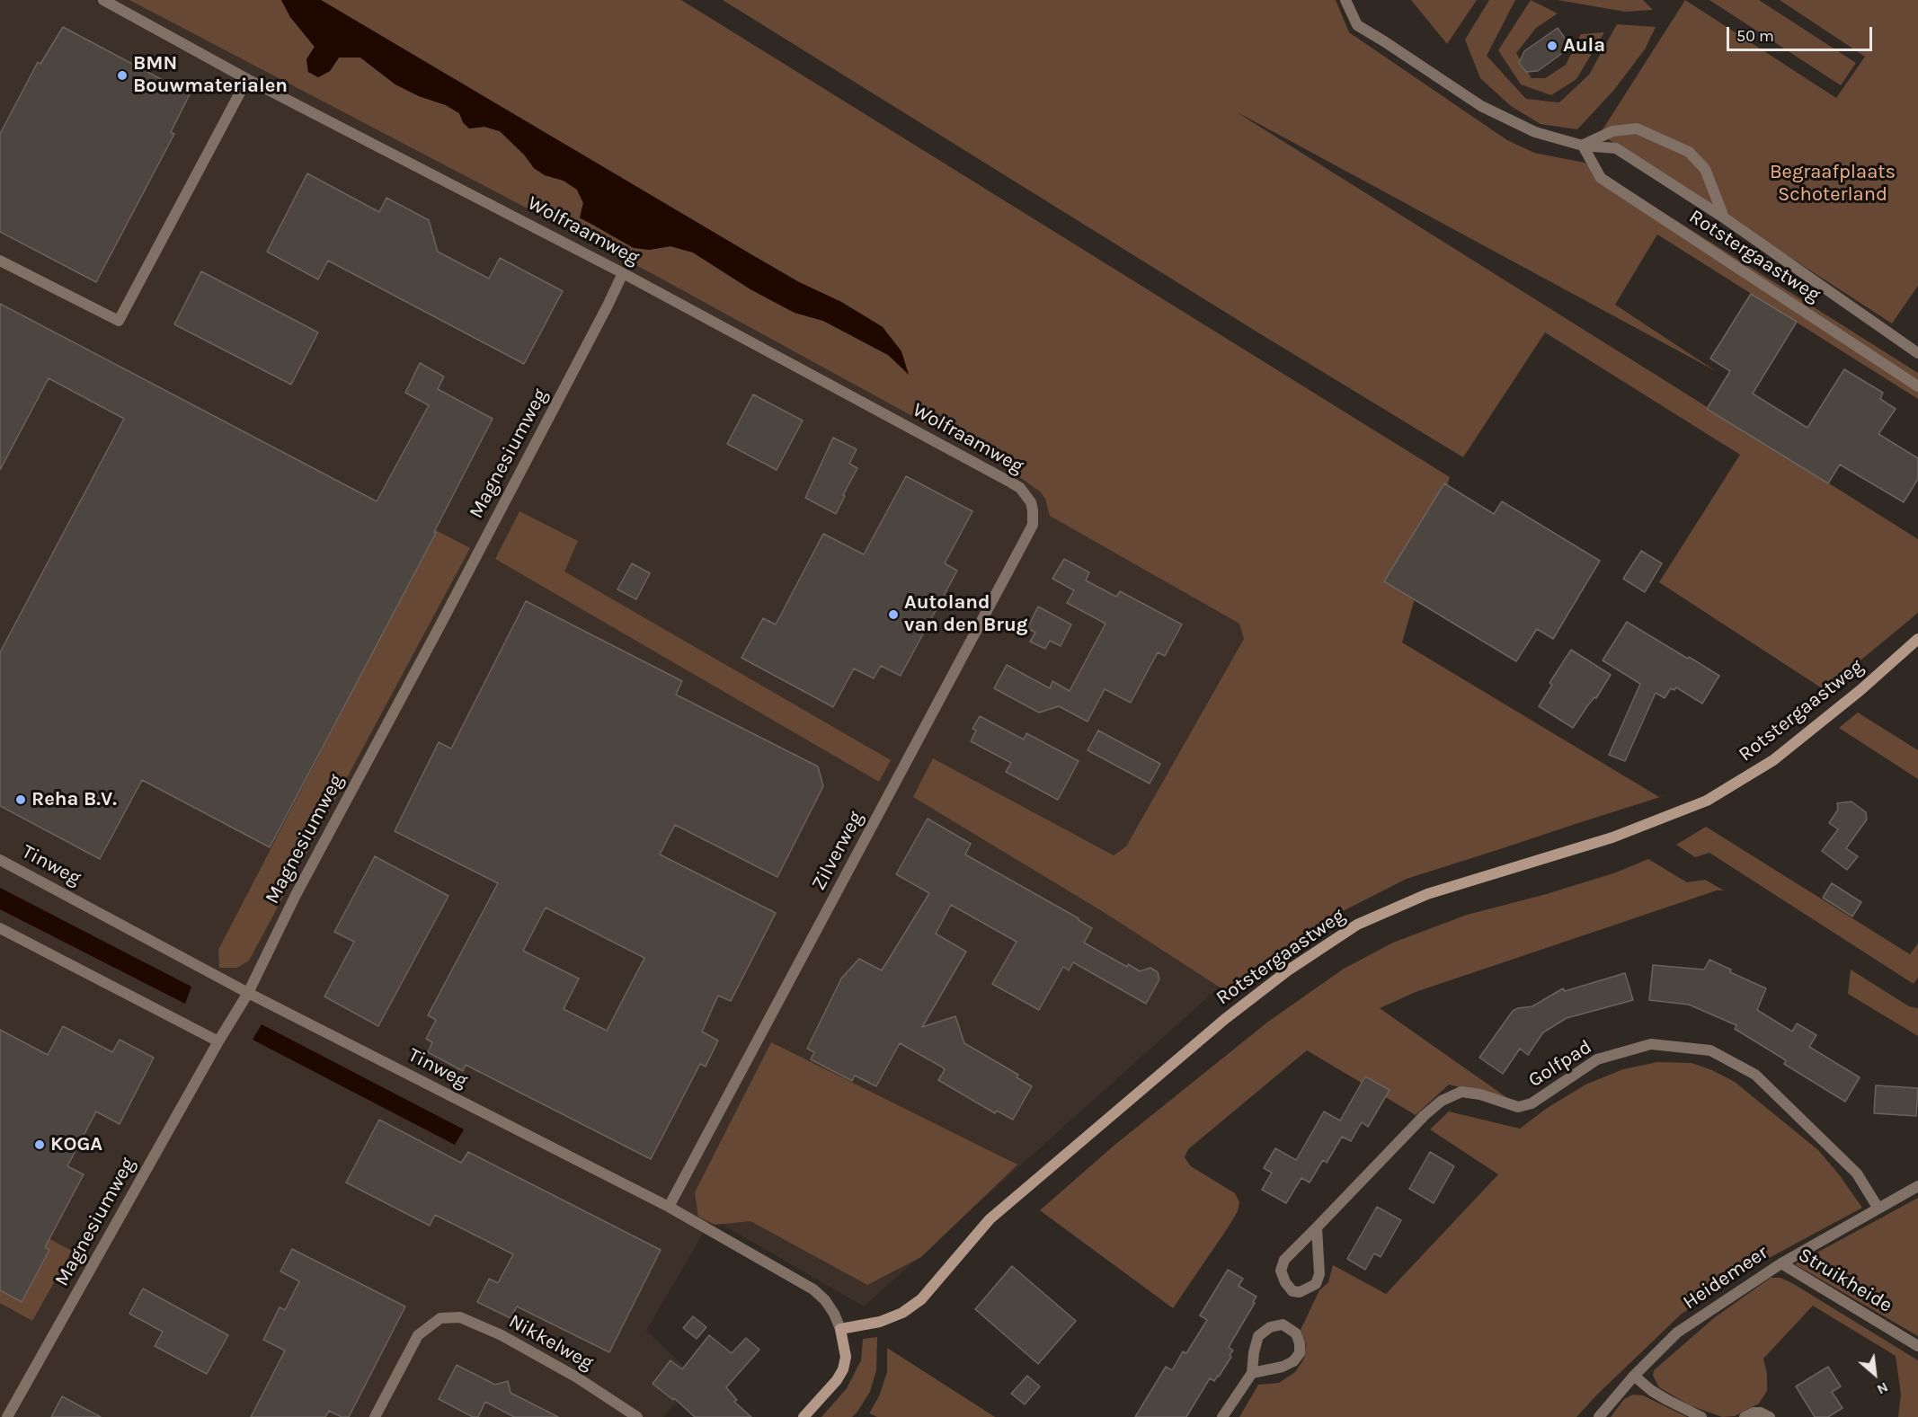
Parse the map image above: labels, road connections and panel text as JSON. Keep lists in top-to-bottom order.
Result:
{
  "streets": {
    "street": [
      "Wolfraamweg",
      "Rotstergaastweg",
      "Magnesiumweg",
      "Zilverweg",
      "Tinweg",
      "Golfpad",
      "Heidemeer",
      "Struikheide",
      "Nikkelweg"
    ]
  },
  "crossings": [
    ["Wolfraamweg", "Magnesiumweg"],
    ["Wolfraamweg", "Zilverweg"],
    ["Rotstergaastweg", "Tinweg"],
    ["Magnesiumweg", "Tinweg"],
    ["Zilverweg", "Tinweg"],
    ["Golfpad", "Heidemeer"],
    ["Heidemeer", "Struikheide"]
  ],
  "parks": ["Begraafplaats Schoterland"],
  "places": [
    "Aula",
    "BMN Bouwmaterialen",
    "Autoland van den Brug",
    "Reha B.V.",
    "KOGA"
  ],
  "scale_bar": "50 m",
  "north": "bottom right"
}
